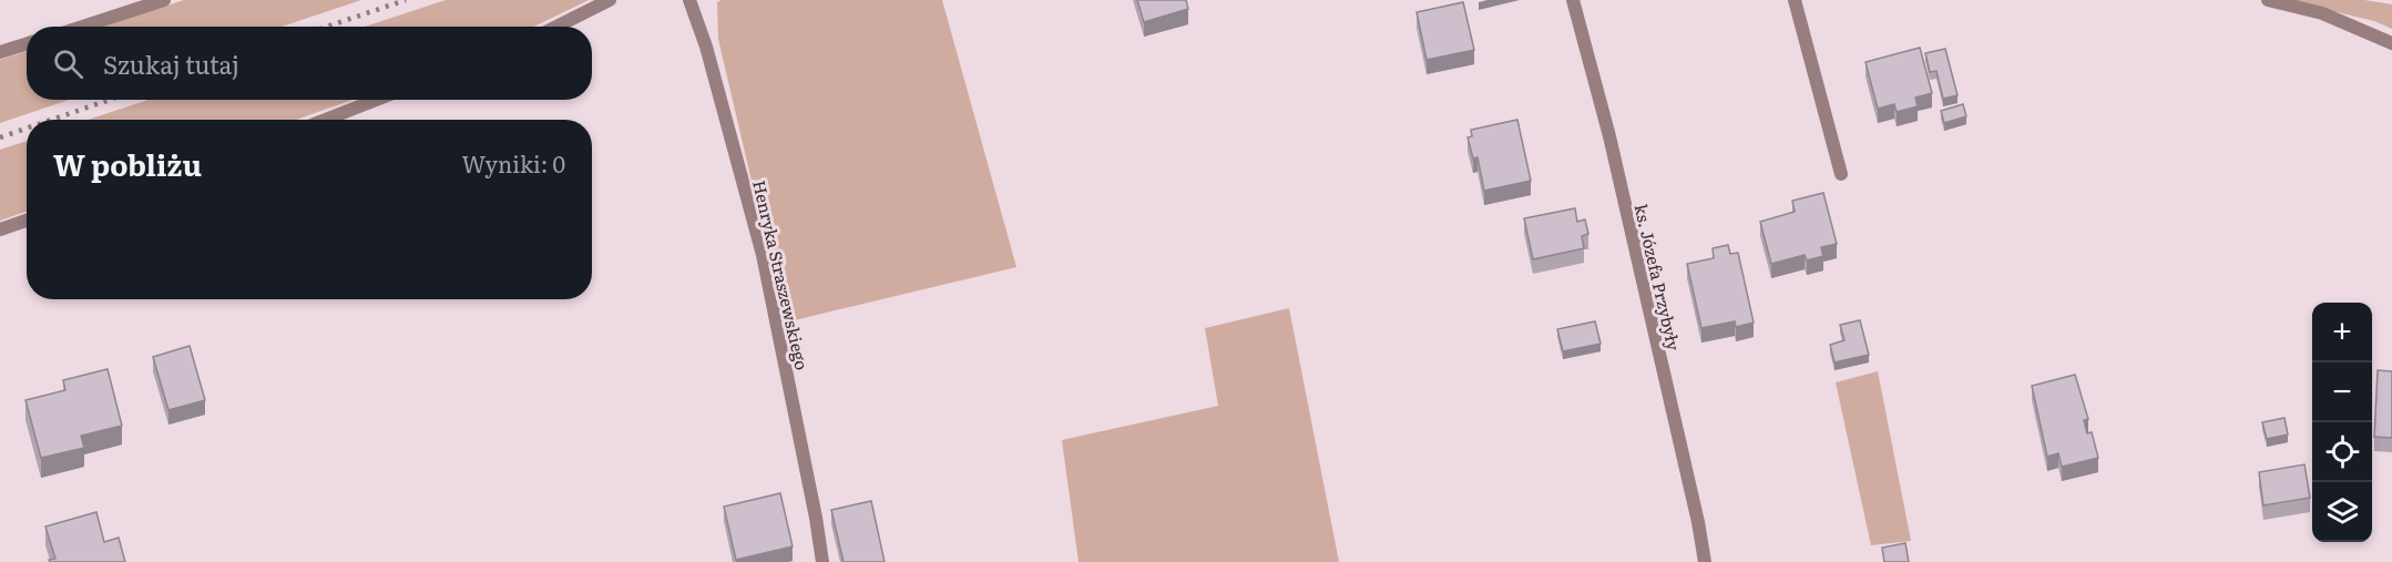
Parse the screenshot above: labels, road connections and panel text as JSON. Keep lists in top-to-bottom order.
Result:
{
  "streets": {
    "street": ["Henryka Straszewskiego", "ks. Józefa Przybyły"]
  },
  "page": {
    "search": "Szukaj tutaj",
    "heading": ["W pobliżu", "Wyniki: 0"],
    "map_buttons": ["+", "−"]
  }
}
